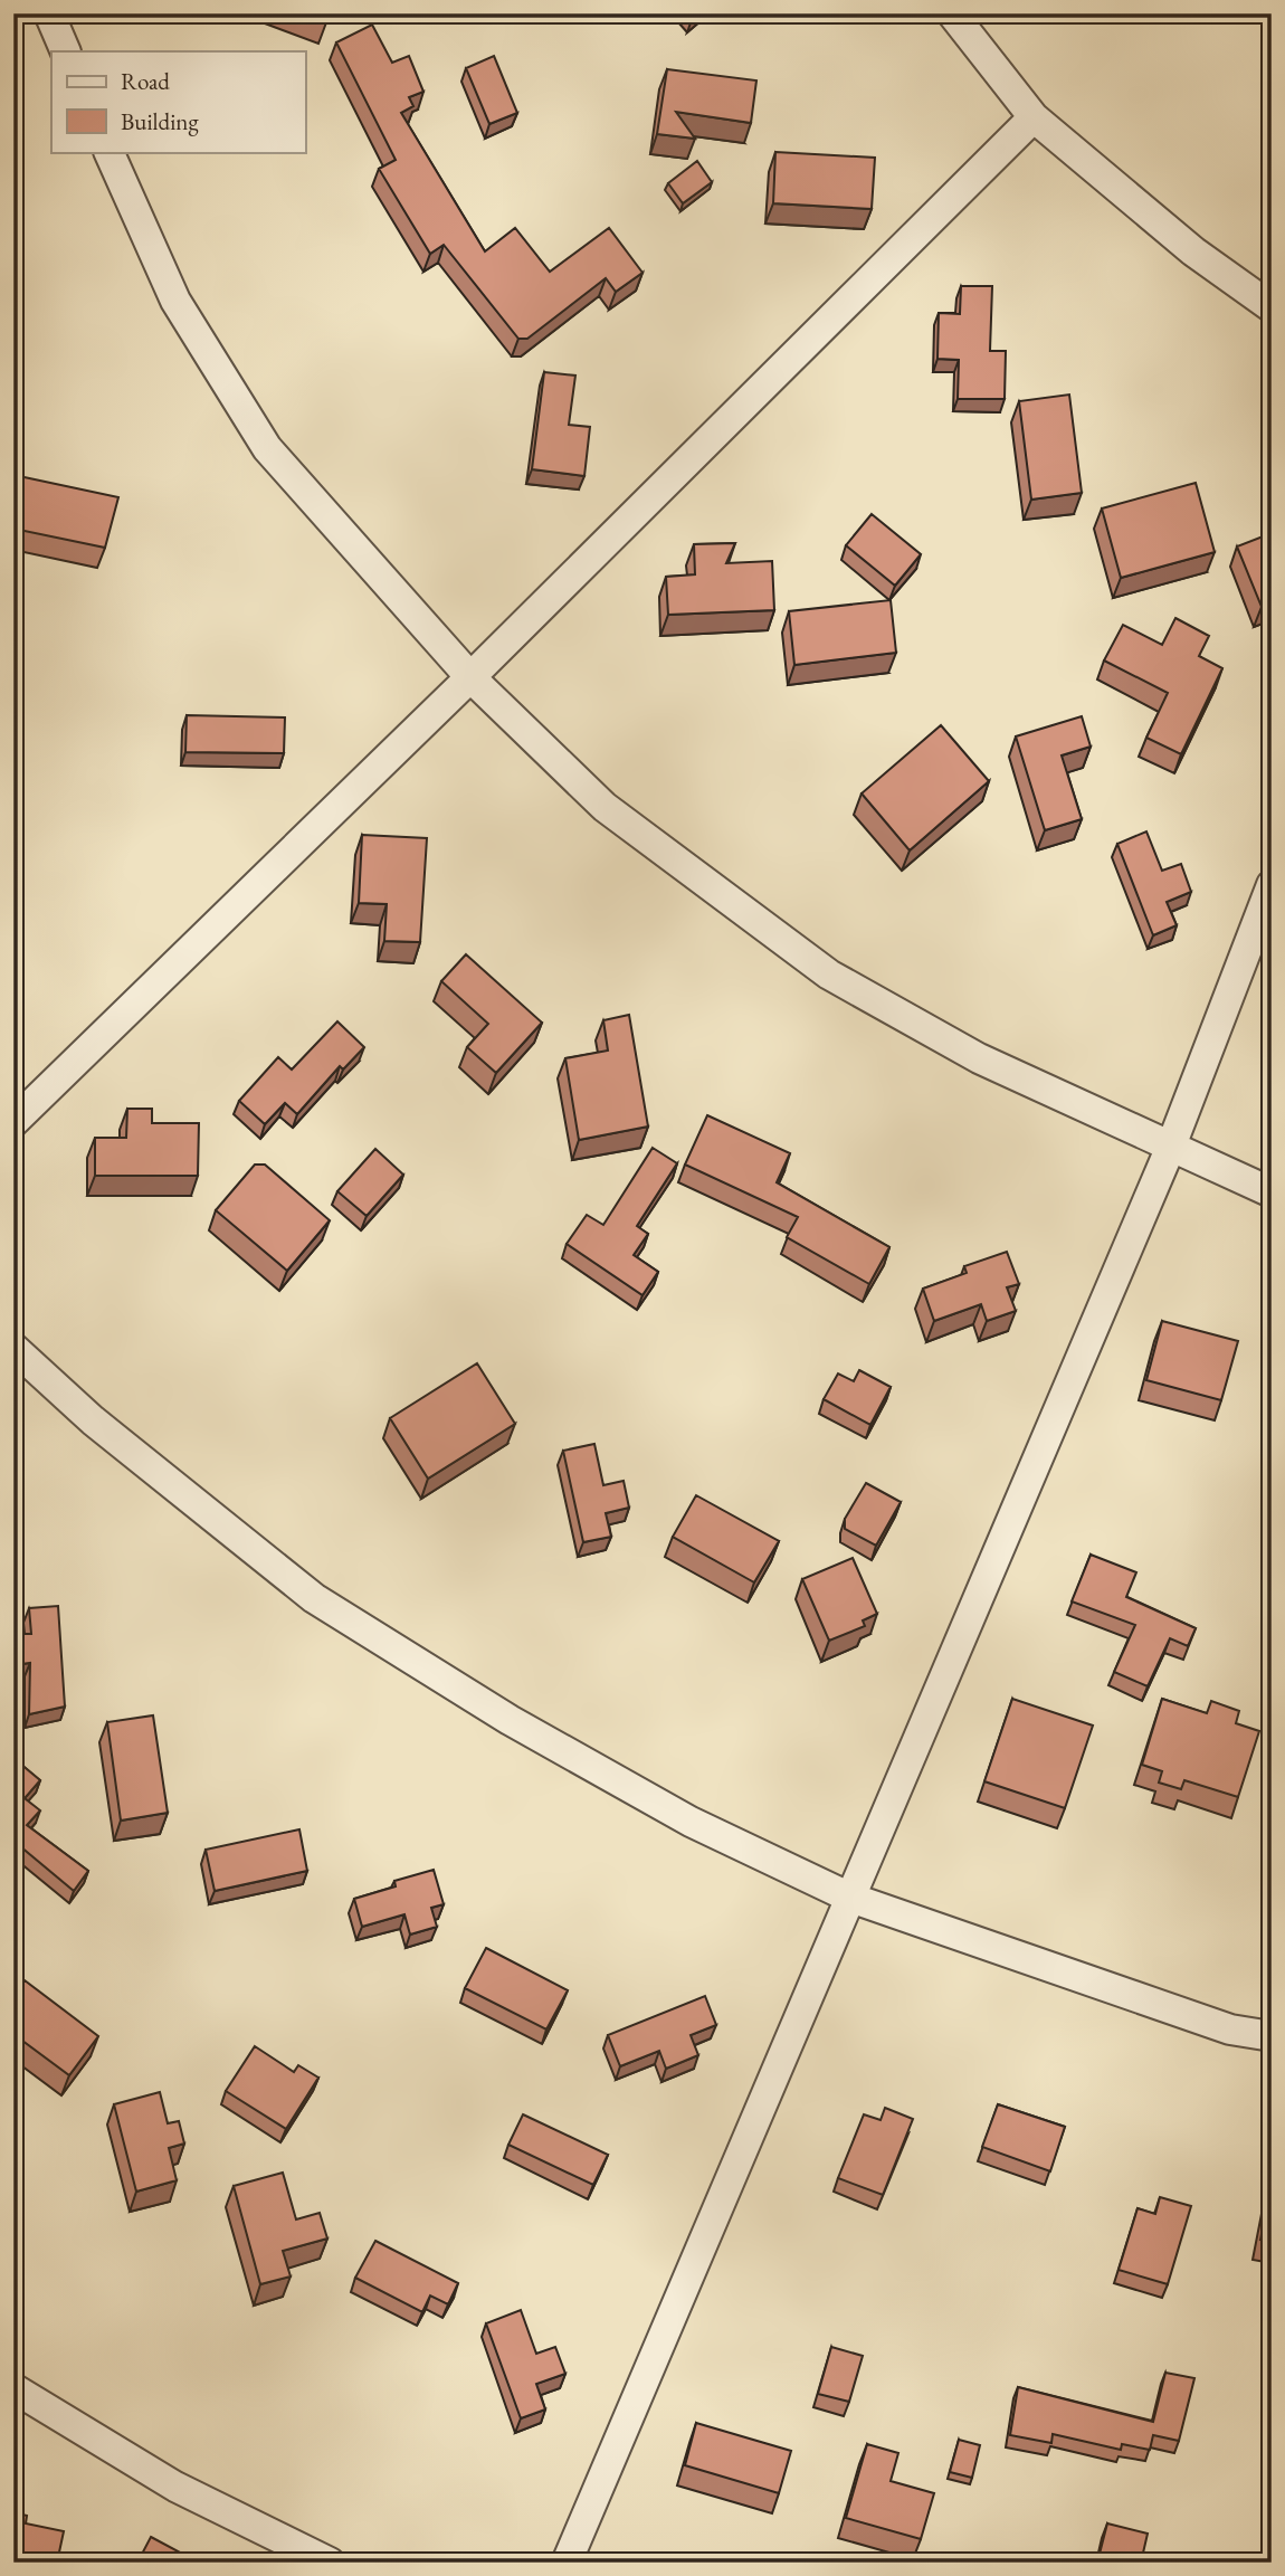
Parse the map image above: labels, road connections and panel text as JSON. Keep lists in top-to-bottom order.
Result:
{
  "legend": ["Road", "Building"]
}
